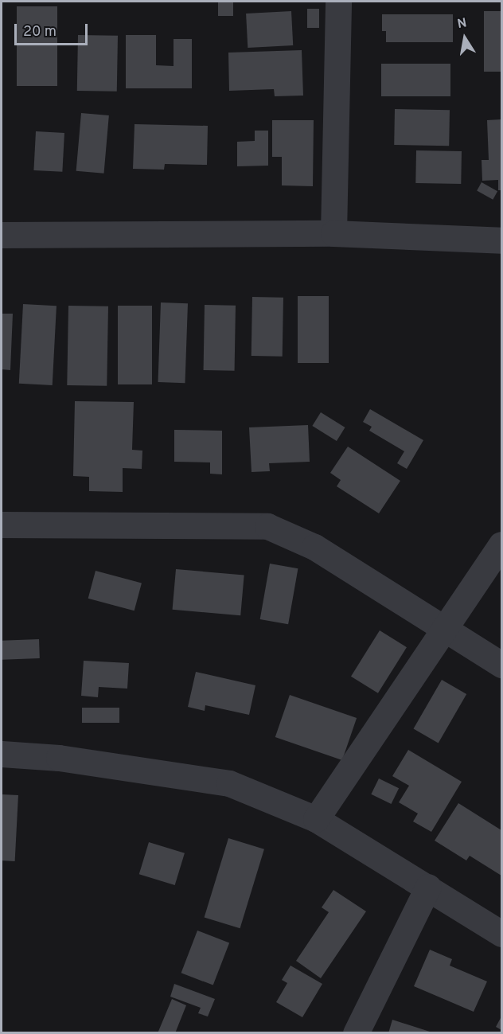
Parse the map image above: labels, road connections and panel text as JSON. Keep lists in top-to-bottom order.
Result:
{
  "scale_bar": "20 m",
  "north": "top"
}
